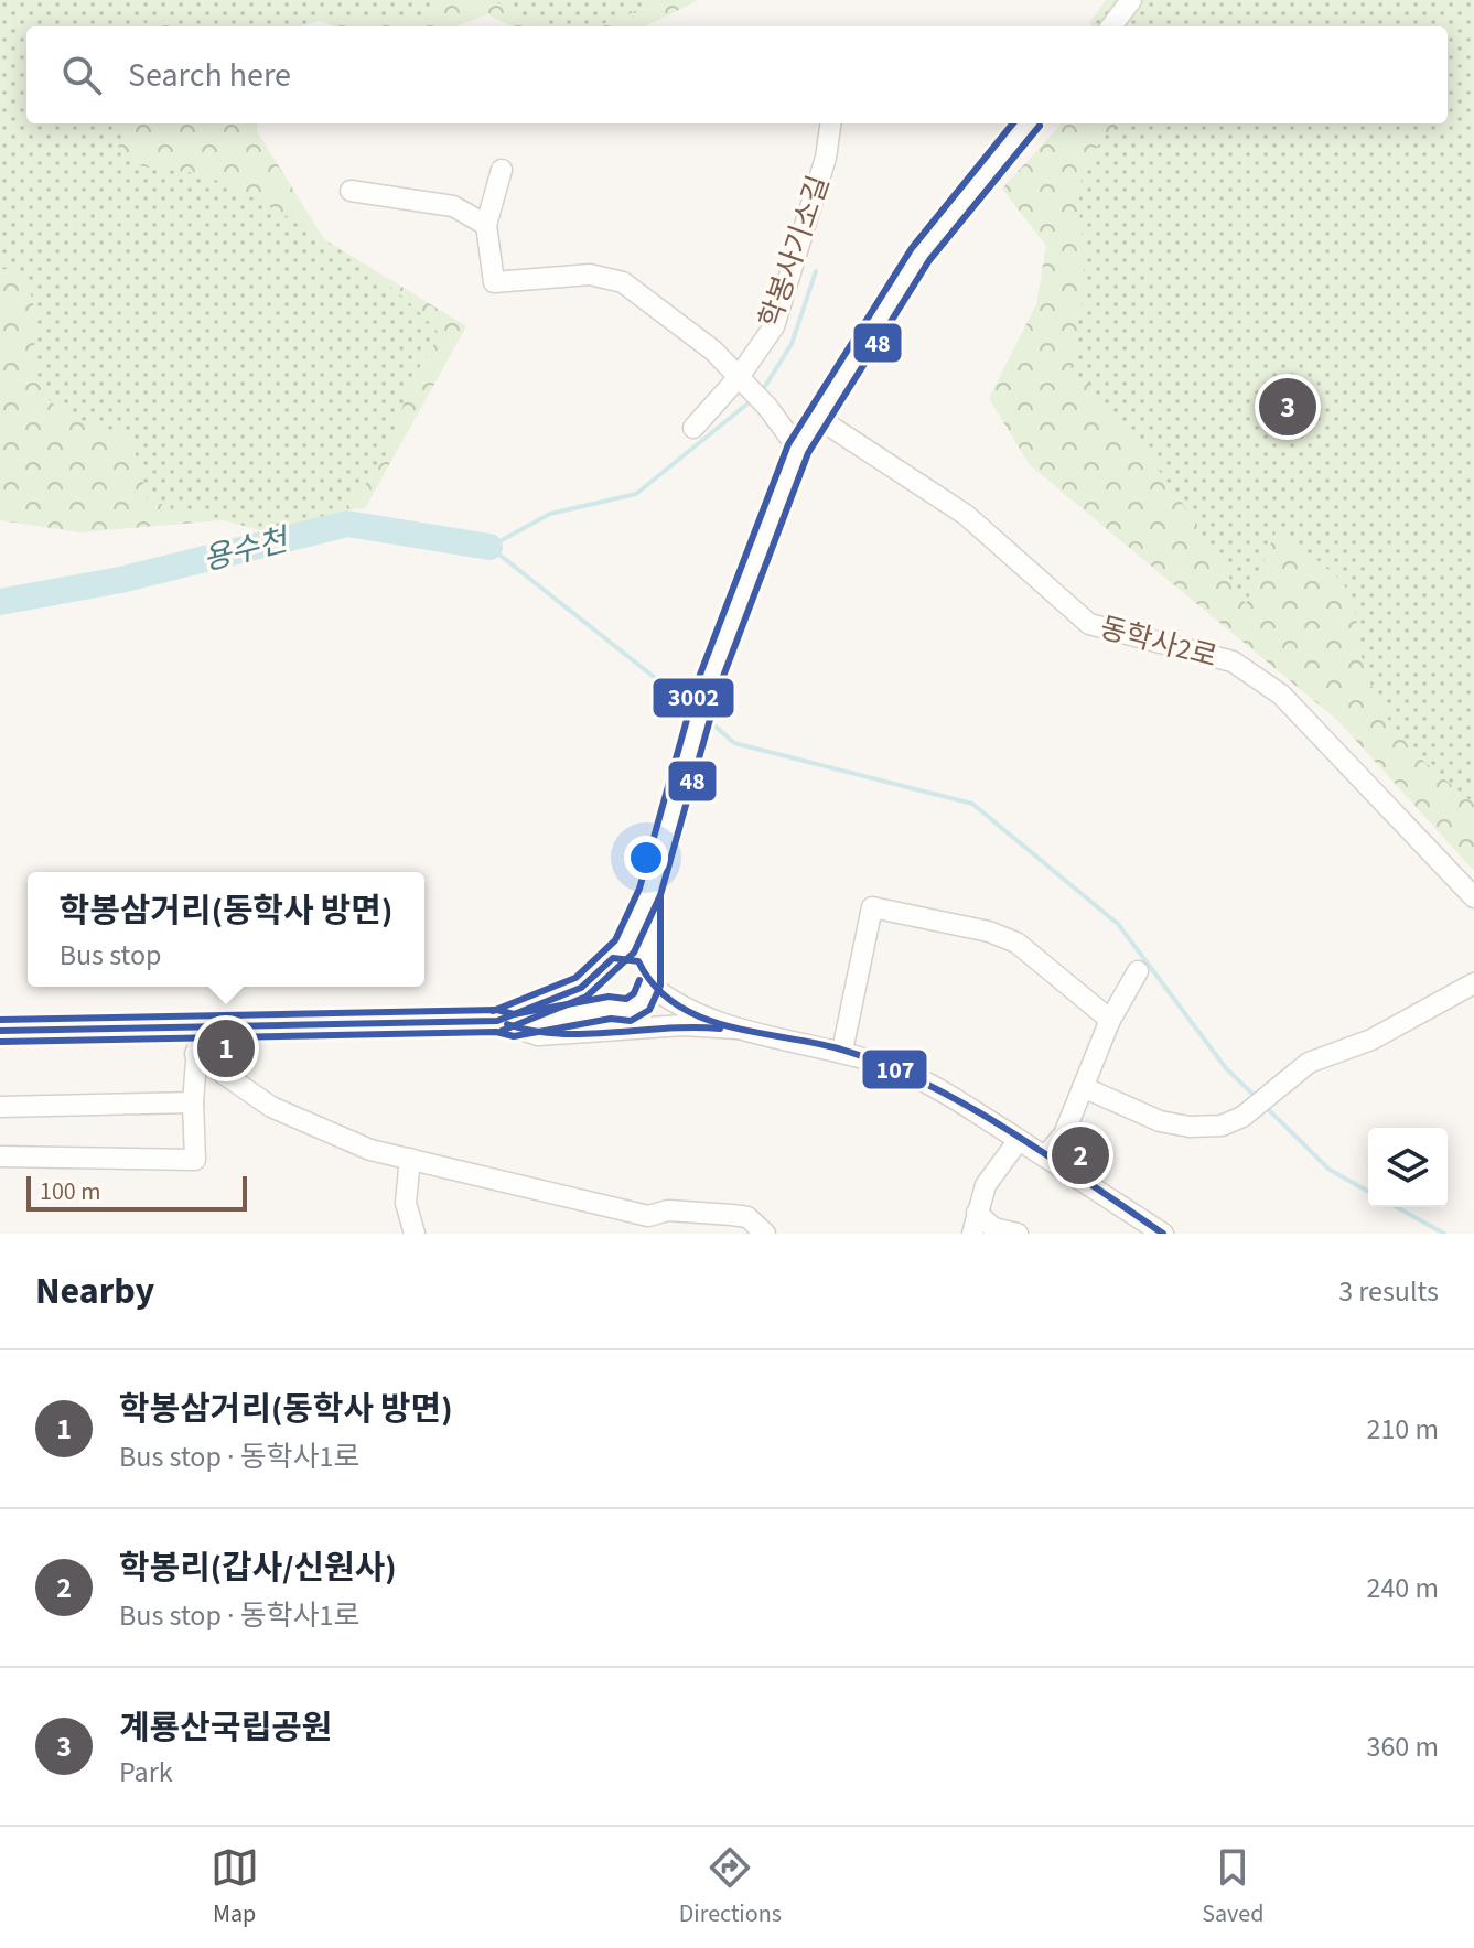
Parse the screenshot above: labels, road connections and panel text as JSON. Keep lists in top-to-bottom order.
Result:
{
  "streets": {
    "street": ["학봉사기소길", "동학사2로"]
  },
  "water": ["용수천"],
  "lines": ["transit line 3002", "transit line 48", "transit line 107"],
  "scale_bar": "100 m",
  "page": {
    "search": "Search here",
    "pins": ["3", "1", "2"],
    "popup": ["학봉삼거리(동학사 방면)", "Bus stop"],
    "scale": "100 m",
    "heading": ["Nearby", "3 results"],
    "list": [
      {
        "mark": "1",
        "name": "학봉삼거리(동학사 방면)",
        "note": "Bus stop · 동학사1로",
        "value": "210 m"
      },
      {
        "mark": "2",
        "name": "학봉리(갑사/신원사)",
        "note": "Bus stop · 동학사1로",
        "value": "240 m"
      },
      {
        "mark": "3",
        "name": "계룡산국립공원",
        "note": "Park",
        "value": "360 m"
      }
    ],
    "nav": ["Map", "Directions", "Saved"]
  }
}
